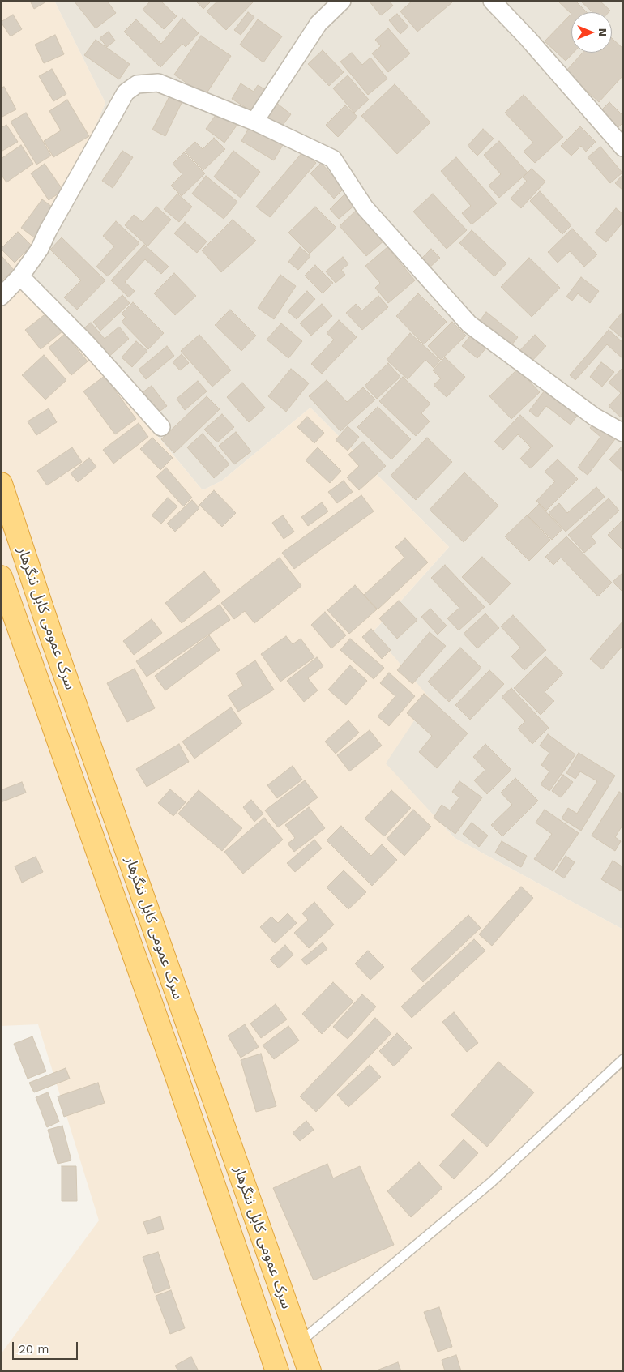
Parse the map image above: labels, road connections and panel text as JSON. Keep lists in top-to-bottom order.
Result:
{
  "streets": {
    "highway": ["سرک عمومی کابل ننگرهار"]
  },
  "scale_bar": "20 m",
  "north": "right"
}
